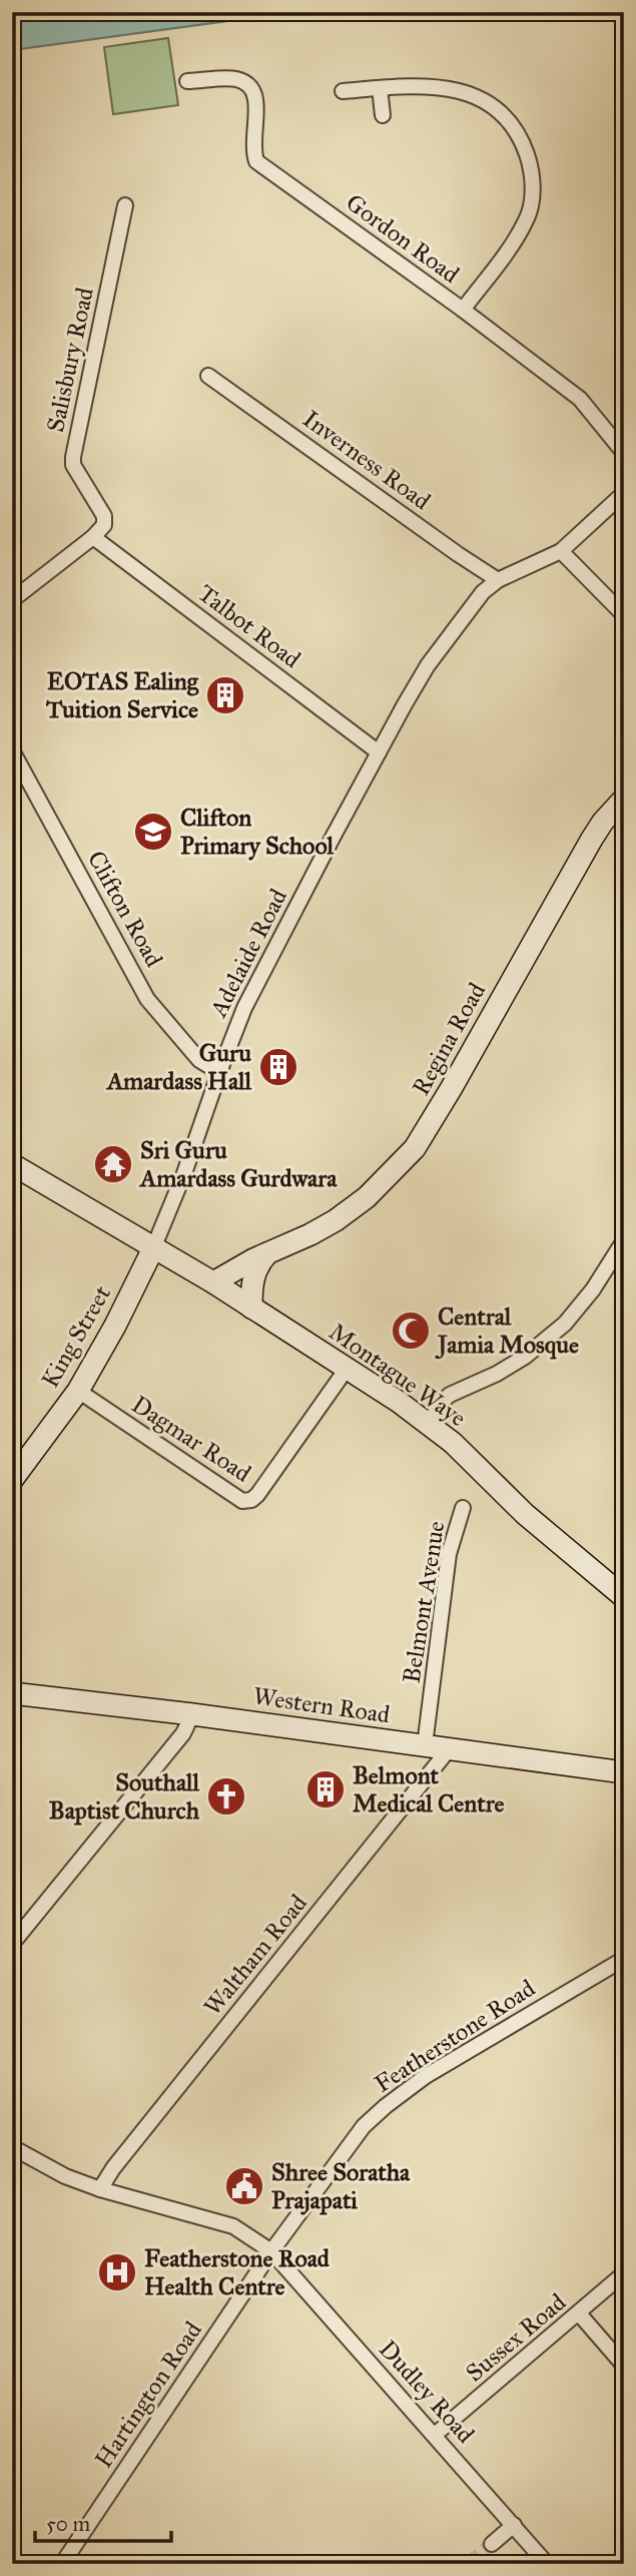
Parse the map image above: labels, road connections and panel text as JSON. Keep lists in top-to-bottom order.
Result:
{
  "streets": {
    "street": [
      "Gordon Road",
      "Salisbury Road",
      "Inverness Road",
      "Talbot Road",
      "Clifton Road",
      "Adelaide Road",
      "Regina Road",
      "King Street",
      "Montague Waye",
      "Dagmar Road",
      "Belmont Avenue",
      "Western Road",
      "Waltham Road",
      "Featherstone Road",
      "Sussex Road",
      "Dudley Road",
      "Hartington Road"
    ]
  },
  "crossings": [
    ["Salisbury Road", "Talbot Road"],
    ["Inverness Road", "Adelaide Road"],
    ["Talbot Road", "Adelaide Road"],
    ["Clifton Road", "Adelaide Road"],
    ["Adelaide Road", "King Street"],
    ["Adelaide Road", "Montague Waye"],
    ["Regina Road", "Montague Waye"],
    ["King Street", "Montague Waye"],
    ["King Street", "Dagmar Road"],
    ["Montague Waye", "Dagmar Road"],
    ["Belmont Avenue", "Western Road"],
    ["Western Road", "Waltham Road"],
    ["Featherstone Road", "Dudley Road"],
    ["Featherstone Road", "Hartington Road"],
    ["Sussex Road", "Dudley Road"],
    ["Dudley Road", "Hartington Road"]
  ],
  "places": {
    "building": ["EOTAS Ealing Tuition Service", "Guru Amardass Hall", "Belmont Medical Centre"],
    "school or university": ["Clifton Primary School"],
    "temple": ["Sri Guru Amardass Gurdwara"],
    "mosque": ["Central Jamia Mosque"],
    "church": ["Southall Baptist Church"],
    "public building": ["Shree Soratha Prajapati"],
    "hospital": ["Featherstone Road Health Centre"]
  },
  "scale_bar": "50 m"
}
